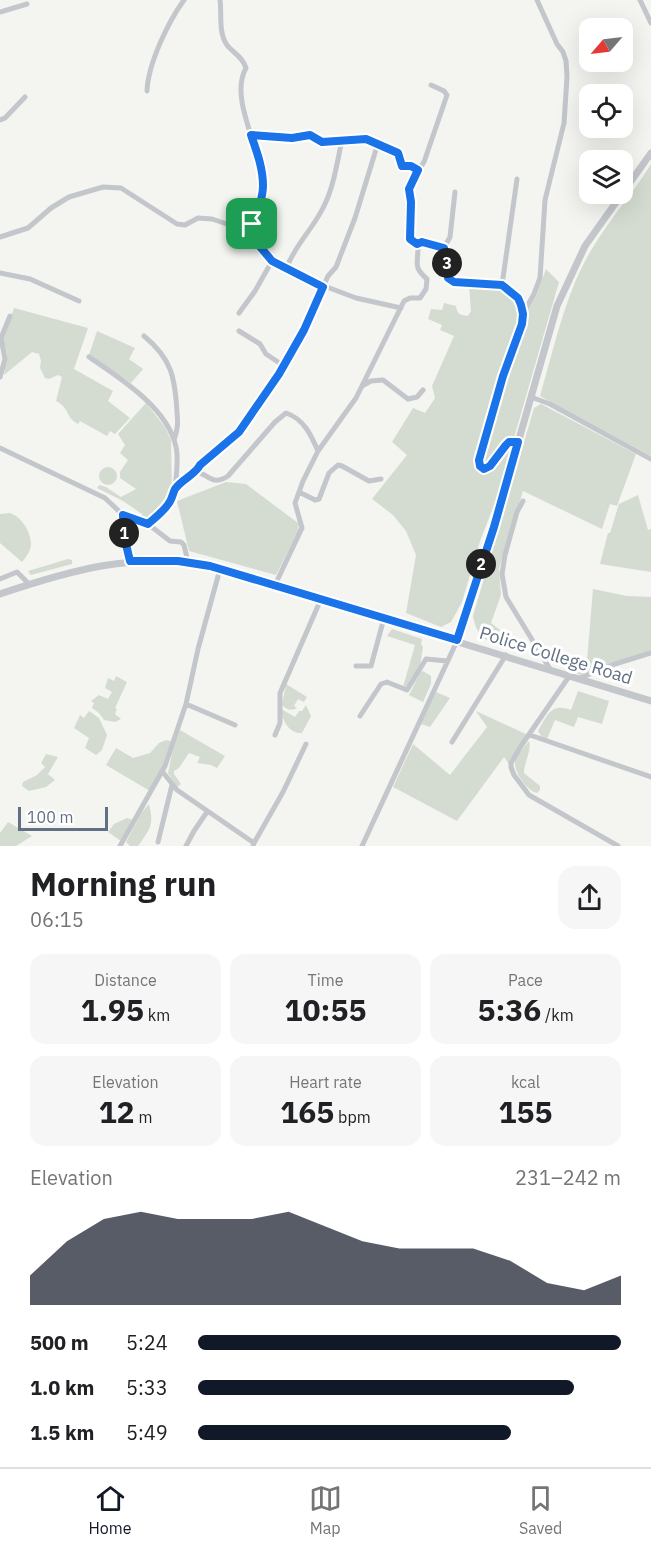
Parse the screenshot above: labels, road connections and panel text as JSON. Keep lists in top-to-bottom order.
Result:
{
  "streets": {
    "street": ["Police College Road"]
  },
  "scale_bar": "100 m",
  "north": "bottom left",
  "page": {
    "pins": ["3", "1", "2"],
    "scale": "100 m",
    "heading": ["Morning run", "06:15"],
    "stats": [
      ["Distance", "1.95 km"],
      ["Time", "10:55"],
      ["Pace", "5:36 /km"],
      ["Elevation", "12 m"],
      ["Heart rate", "165 bpm"],
      ["kcal", "155"]
    ],
    "chart": ["Elevation", "231–242 m"],
    "list": [
      {
        "name": "500 m",
        "note": "5:24"
      },
      {
        "name": "1.0 km",
        "note": "5:33"
      },
      {
        "name": "1.5 km",
        "note": "5:49"
      }
    ],
    "tabs": ["Home", "Map", "Saved"]
  }
}
